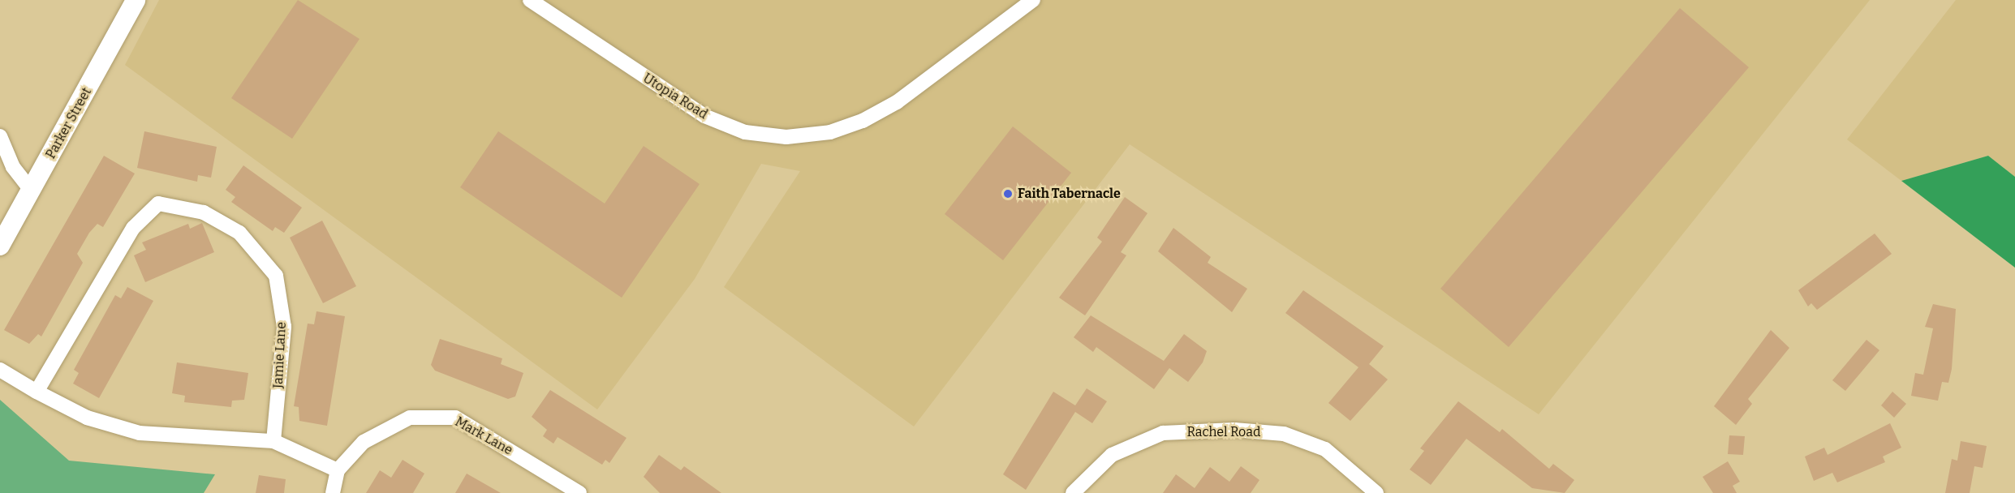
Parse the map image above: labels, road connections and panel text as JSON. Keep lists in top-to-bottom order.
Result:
{
  "streets": {
    "street": [
      "Utopia Road",
      "Parker Street",
      "Jamie Lane",
      "Rachel Road",
      "Mark Lane"
    ]
  },
  "places": ["Faith Tabernacle"]
}
